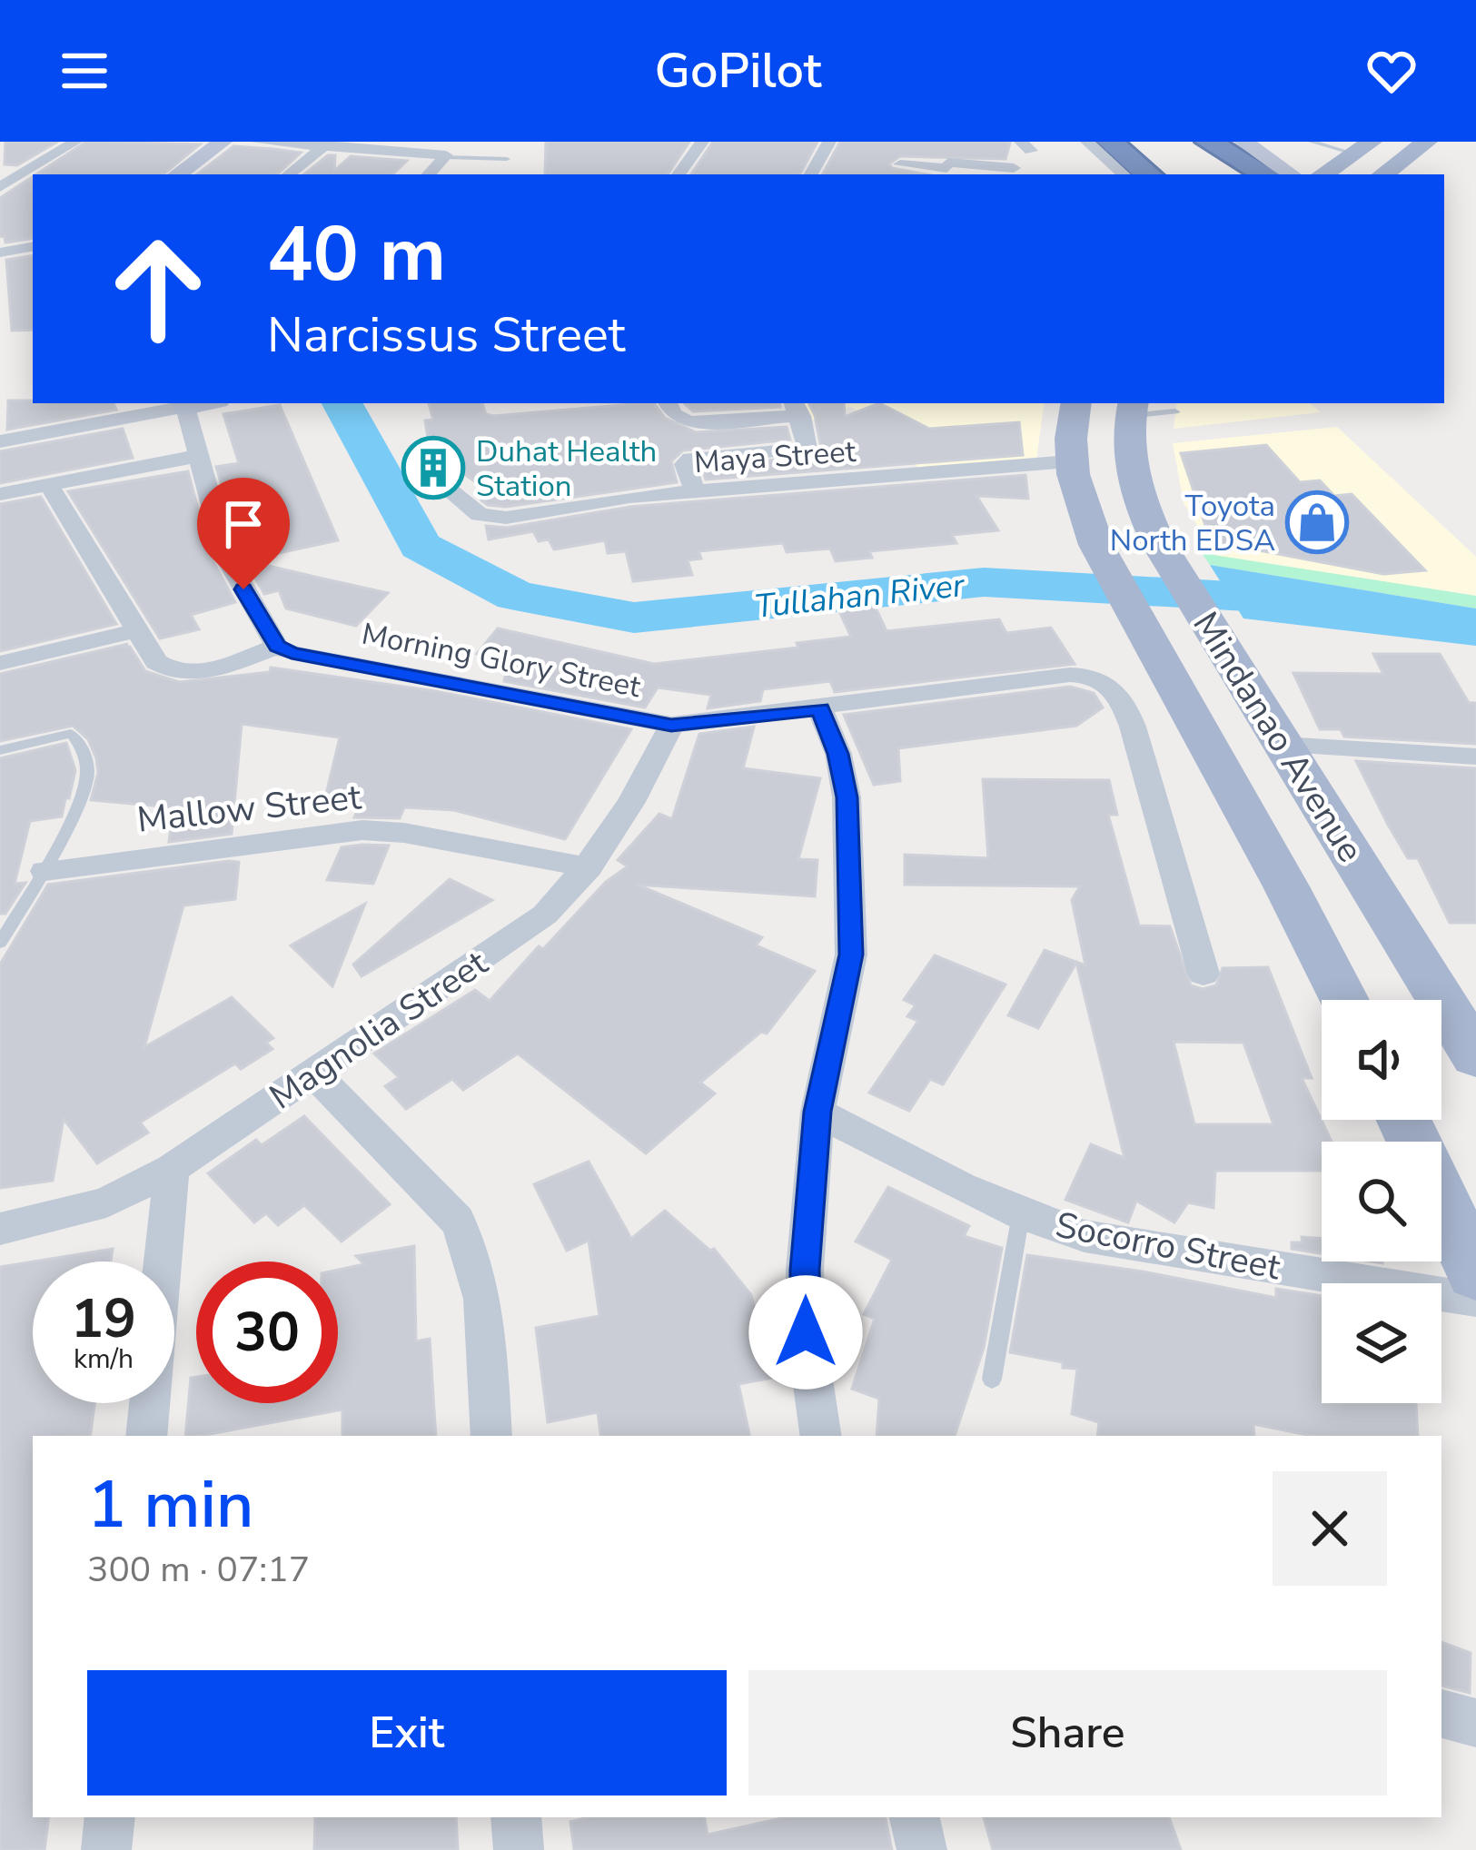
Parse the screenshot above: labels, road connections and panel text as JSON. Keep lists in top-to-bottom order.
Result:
{
  "streets": {
    "main road": ["Mindanao Avenue"],
    "street": [
      "Maya Street",
      "Morning Glory Street",
      "Mallow Street",
      "Magnolia Street",
      "Socorro Street"
    ]
  },
  "crossings": [
    ["Maya Street", "Mindanao Avenue"],
    ["Morning Glory Street", "Magnolia Street"],
    ["Mallow Street", "Magnolia Street"]
  ],
  "water": ["Tullahan River"],
  "places": {
    "building": ["Duhat Health Station"],
    "shop": ["Toyota North EDSA"]
  },
  "page": {
    "header": "GoPilot",
    "turn": ["40 m", "Narcissus Street"],
    "speed": "19 km/h",
    "limit": "30",
    "heading": ["1 min", "300 m · 07:17"],
    "buttons": ["Exit", "Share"]
  }
}
